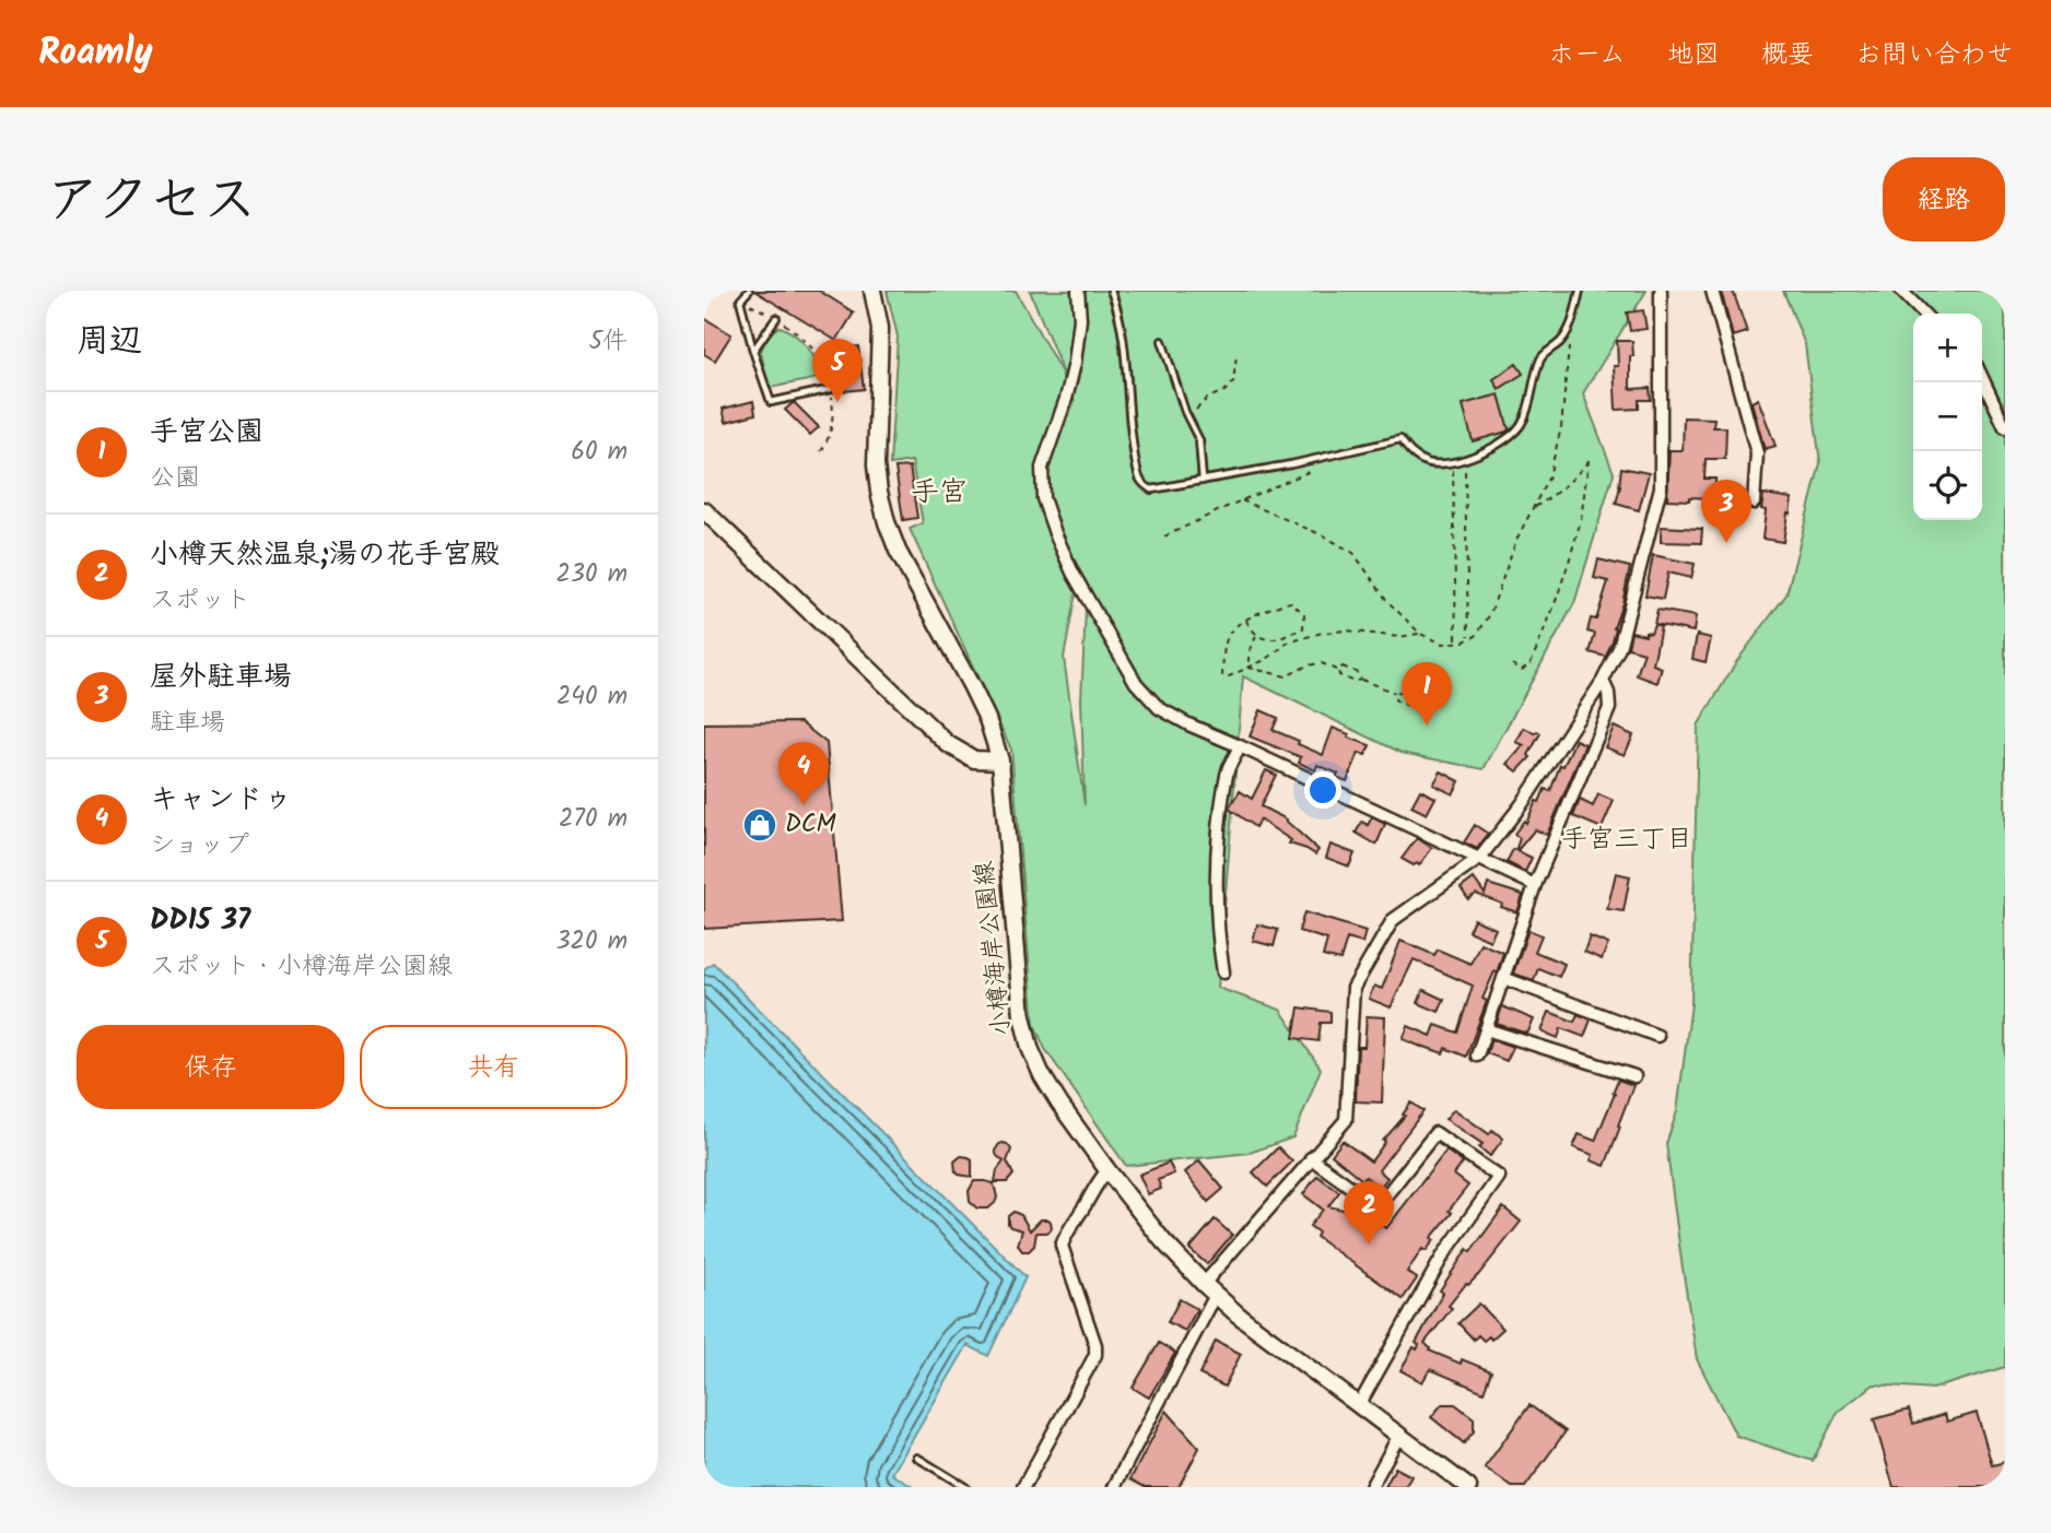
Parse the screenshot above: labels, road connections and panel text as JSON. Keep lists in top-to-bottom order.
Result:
{
  "streets": {
    "main road": ["小樽海岸公園線"]
  },
  "districts": ["手宮", "手宮三丁目"],
  "places": {
    "shop": ["DCM"]
  },
  "page": {
    "header": "Roamly",
    "nav": [
      "ホーム",
      "地図",
      "概要",
      "お問い合わせ"
    ],
    "title": "アクセス",
    "buttons": [
      "経路",
      ["保存", "共有"]
    ],
    "heading": ["周辺", "5件"],
    "map_buttons": ["+", "−"],
    "pins": [
      "5",
      "3",
      "1",
      "4",
      "2"
    ],
    "list": [
      {
        "mark": "1",
        "name": "手宮公園",
        "note": "公園",
        "value": "60 m"
      },
      {
        "mark": "2",
        "name": "小樽天然温泉;湯の花手宮殿",
        "note": "スポット",
        "value": "230 m"
      },
      {
        "mark": "3",
        "name": "屋外駐車場",
        "note": "駐車場",
        "value": "240 m"
      },
      {
        "mark": "4",
        "name": "キャンドゥ",
        "note": "ショップ",
        "value": "270 m"
      },
      {
        "mark": "5",
        "name": "DD15 37",
        "note": "スポット · 小樽海岸公園線",
        "value": "320 m"
      }
    ]
  }
}
